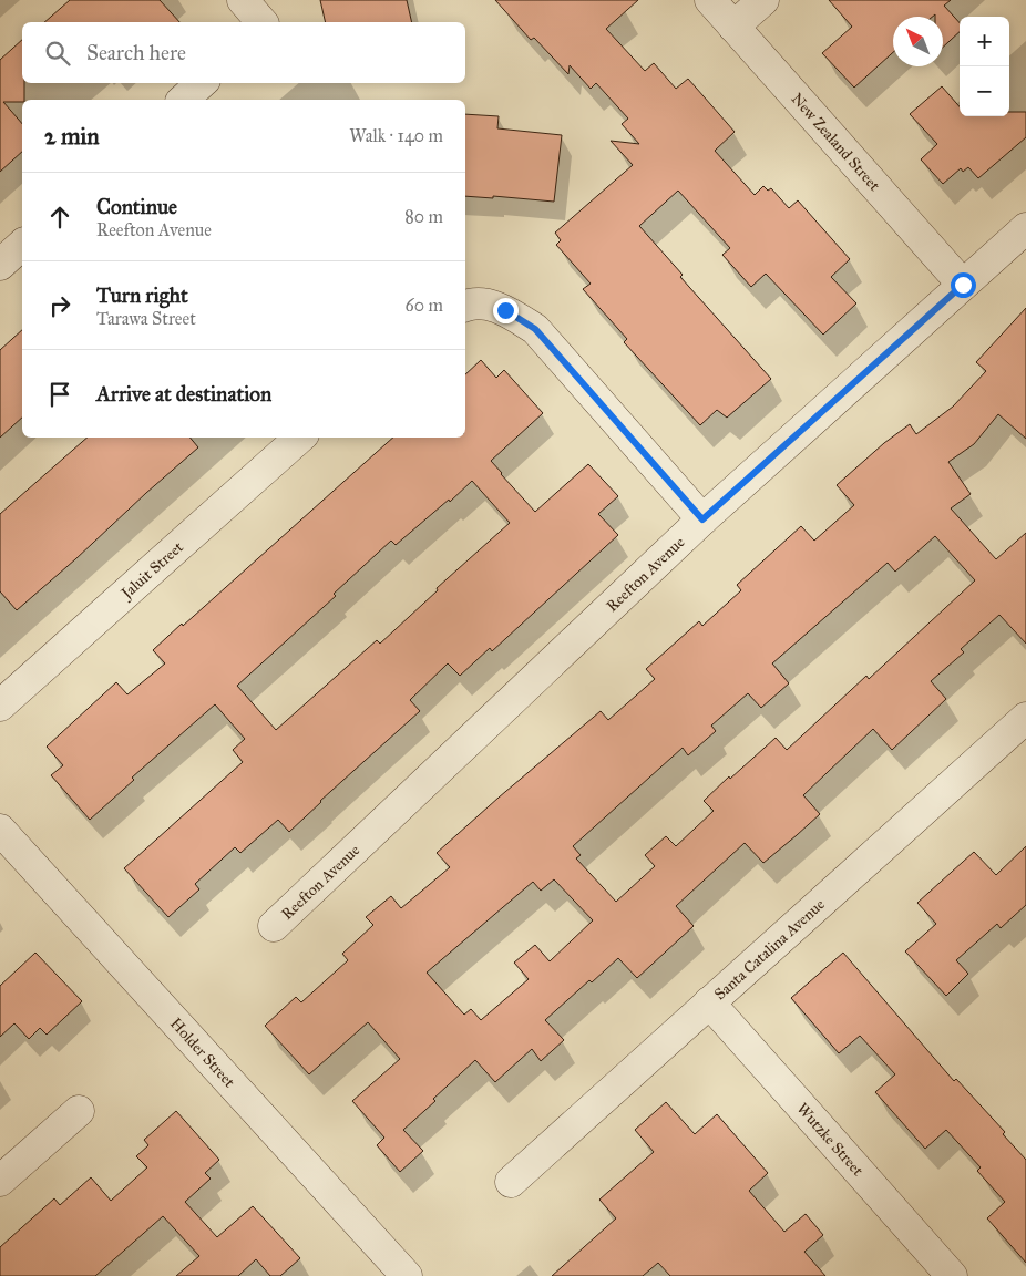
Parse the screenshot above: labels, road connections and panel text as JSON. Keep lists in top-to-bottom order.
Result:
{
  "streets": {
    "street": [
      "New Zealand Street",
      "Jaluit Street",
      "Reefton Avenue",
      "Santa Catalina Avenue",
      "Holder Street",
      "Wutzke Street"
    ]
  },
  "crossings": [
    ["New Zealand Street", "Reefton Avenue"],
    ["Santa Catalina Avenue", "Wutzke Street"]
  ],
  "north": "top left",
  "page": {
    "map_buttons": ["+", "−"],
    "search": "Search here",
    "heading": ["2 min", "Walk · 140 m"],
    "list": [
      ["Continue", "Reefton Avenue", "80 m"],
      ["Turn right", "Tarawa Street", "60 m"],
      "Arrive at destination"
    ]
  }
}
